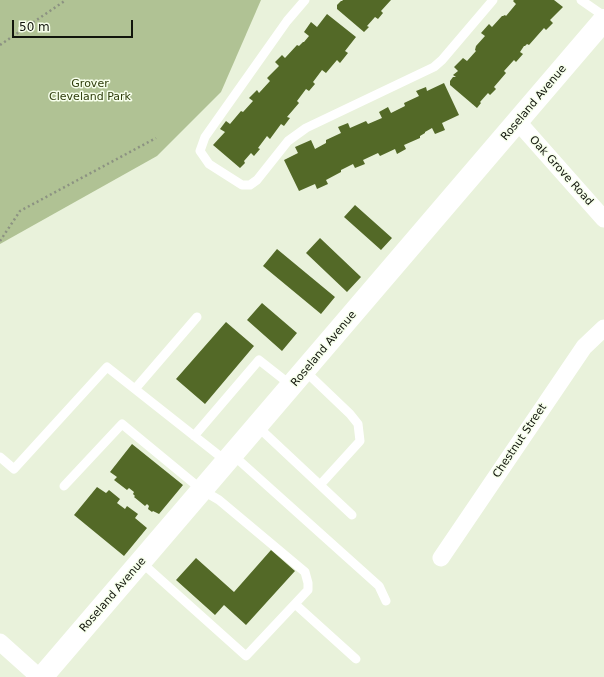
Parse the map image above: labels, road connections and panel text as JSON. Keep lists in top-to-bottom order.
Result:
{
  "streets": {
    "main road": ["Roseland Avenue"],
    "street": ["Oak Grove Road", "Chestnut Street"]
  },
  "crossings": [
    ["Roseland Avenue", "Oak Grove Road"]
  ],
  "parks": ["Grover Cleveland Park"],
  "scale_bar": "50 m"
}
